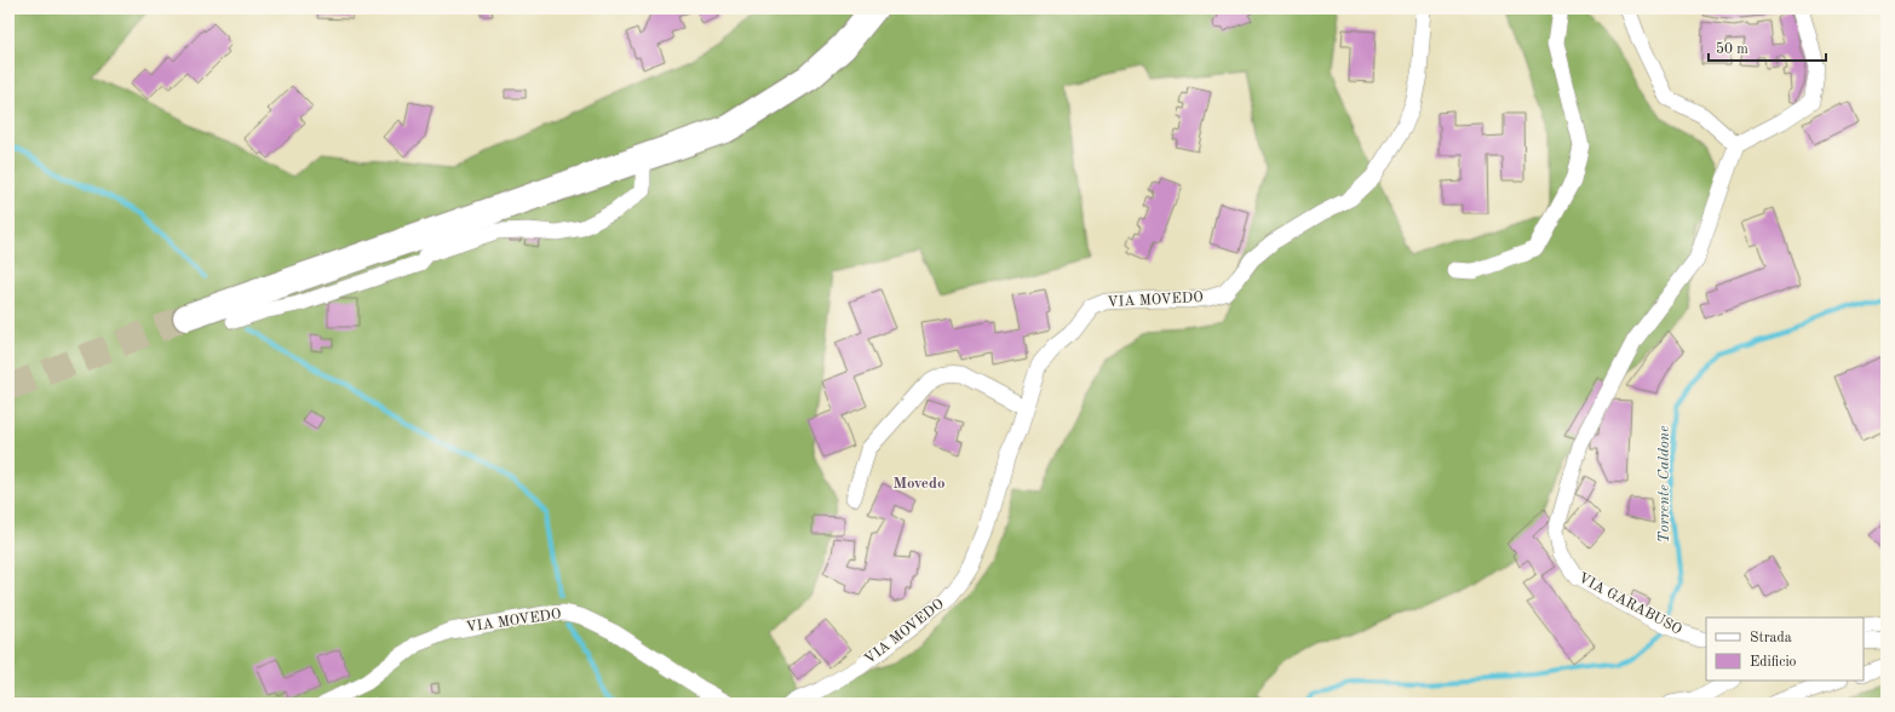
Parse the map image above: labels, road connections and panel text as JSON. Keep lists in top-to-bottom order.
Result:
{
  "streets": {
    "street": ["VIA MOVEDO", "VIA GARABUSO"]
  },
  "districts": ["Movedo"],
  "water": ["Torrente Caldone"],
  "legend": ["Strada", "Edificio"],
  "scale_bar": "50 m"
}
